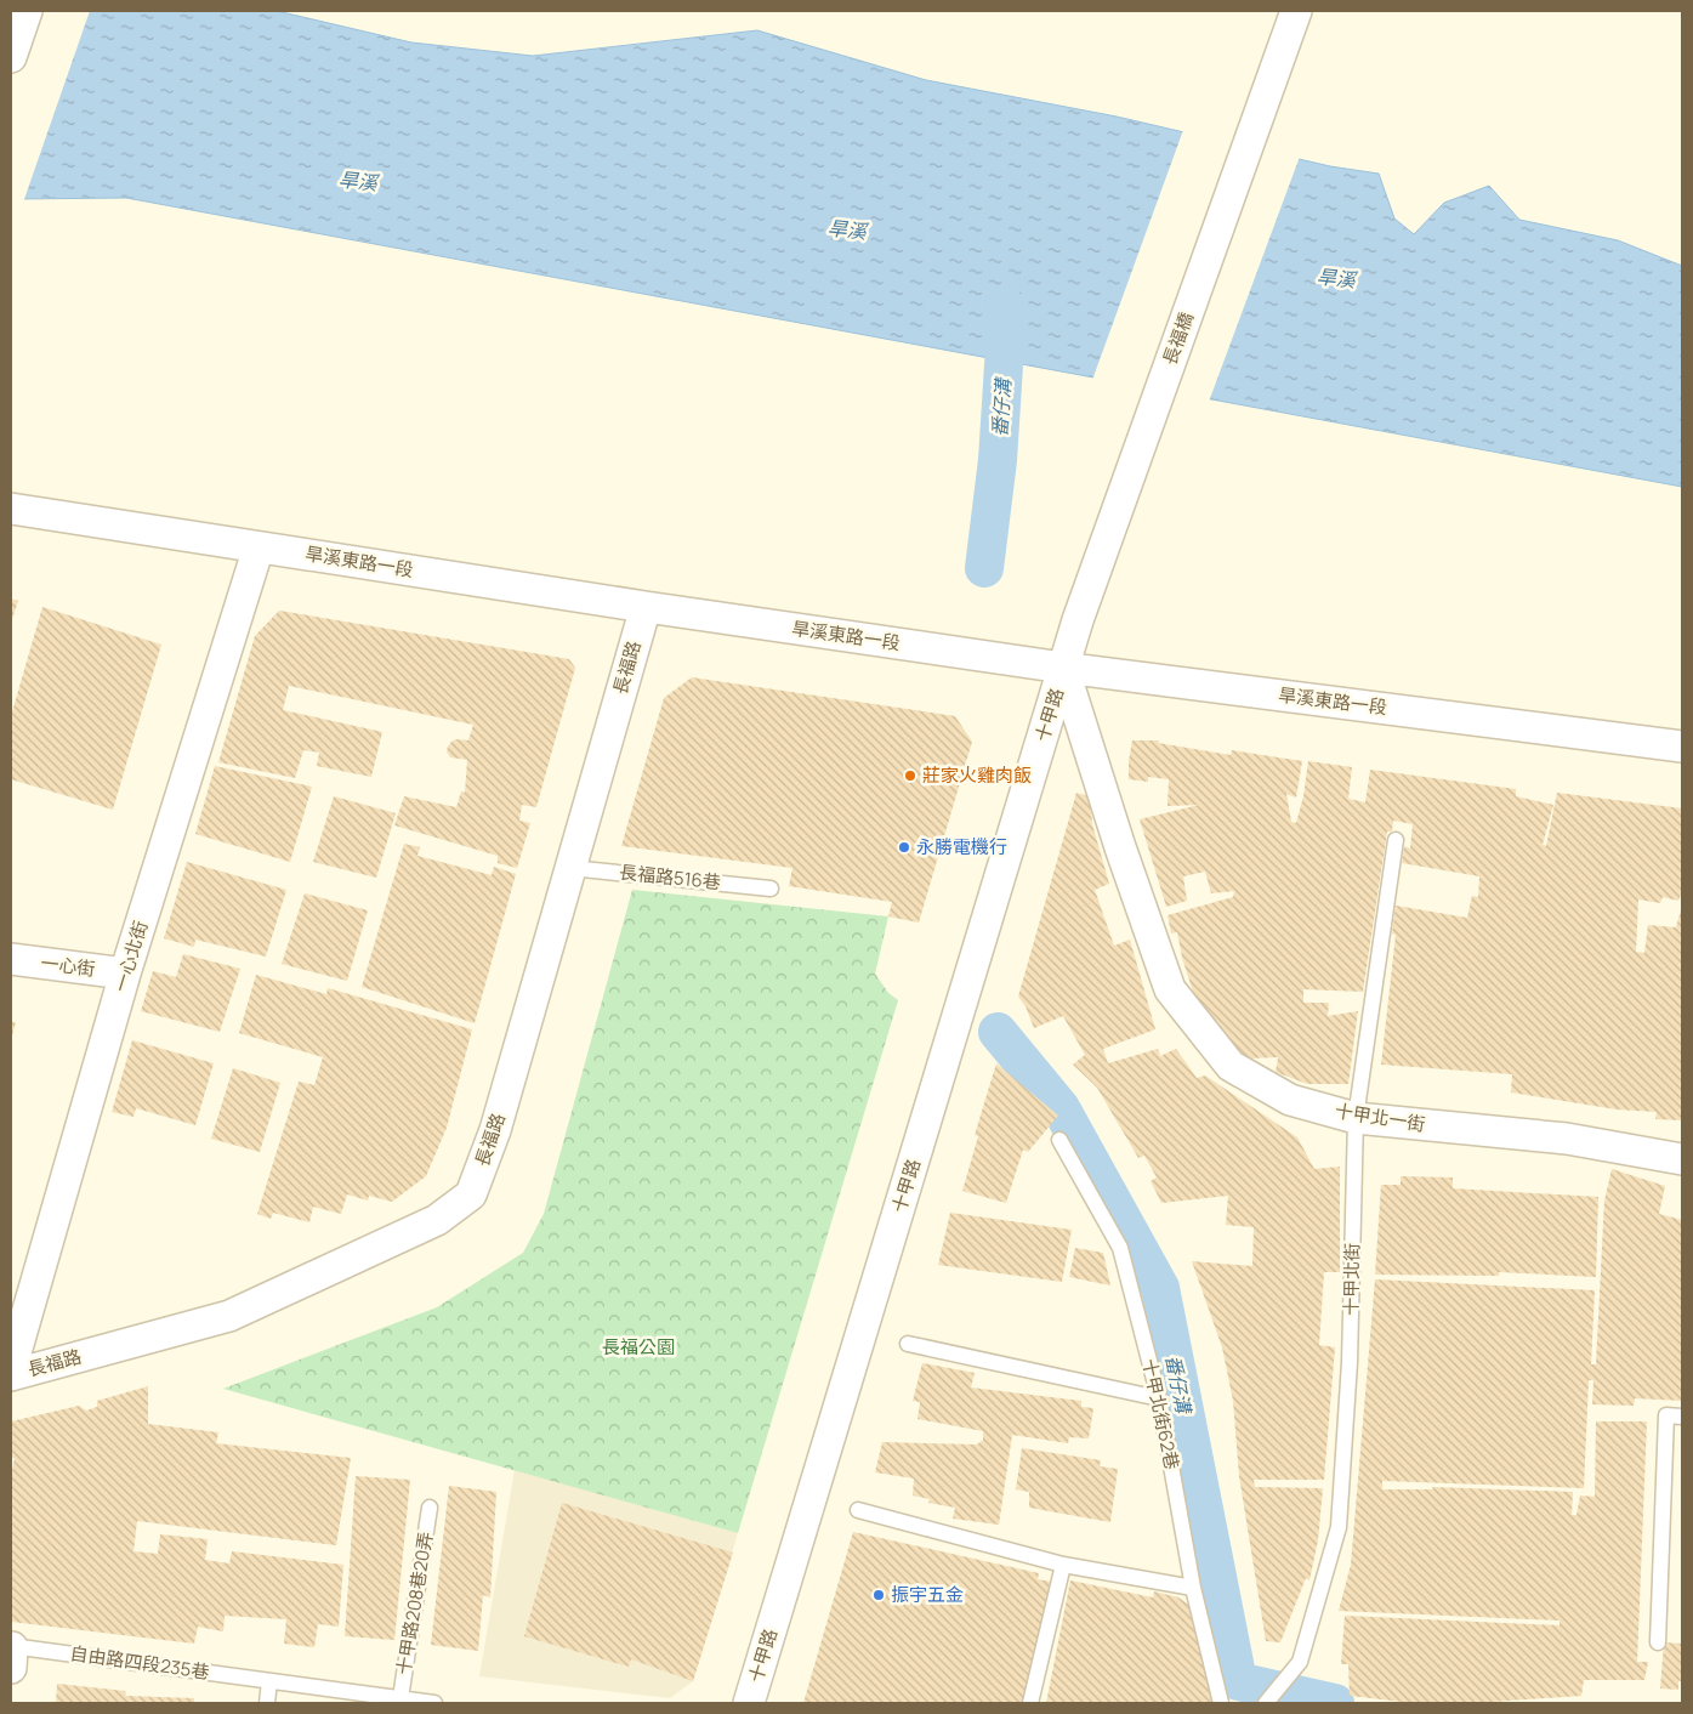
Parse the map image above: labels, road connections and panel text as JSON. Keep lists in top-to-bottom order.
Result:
{
  "streets": {
    "street": [
      "長福橋",
      "旱溪東路一段",
      "長福路",
      "十甲路",
      "一心北街",
      "一心街",
      "十甲北一街"
    ],
    "lane": [
      "長福路516巷",
      "十甲北街",
      "十甲北街62巷",
      "十甲路208巷20弄",
      "自由路四段235巷"
    ]
  },
  "crossings": [
    ["長福橋", "旱溪東路一段"],
    ["長福橋", "十甲路"],
    ["長福橋", "十甲北一街"],
    ["旱溪東路一段", "長福路"],
    ["旱溪東路一段", "十甲路"],
    ["旱溪東路一段", "一心北街"],
    ["旱溪東路一段", "十甲北一街"],
    ["長福路", "長福路516巷"],
    ["十甲路", "十甲北一街"],
    ["一心北街", "一心街"],
    ["十甲北一街", "十甲北街"],
    ["十甲路208巷20弄", "自由路四段235巷"]
  ],
  "water": ["旱溪", "番仔溝"],
  "parks": ["長福公園"],
  "places": ["莊家火雞肉飯", "永勝電機行", "振宇五金"]
}
